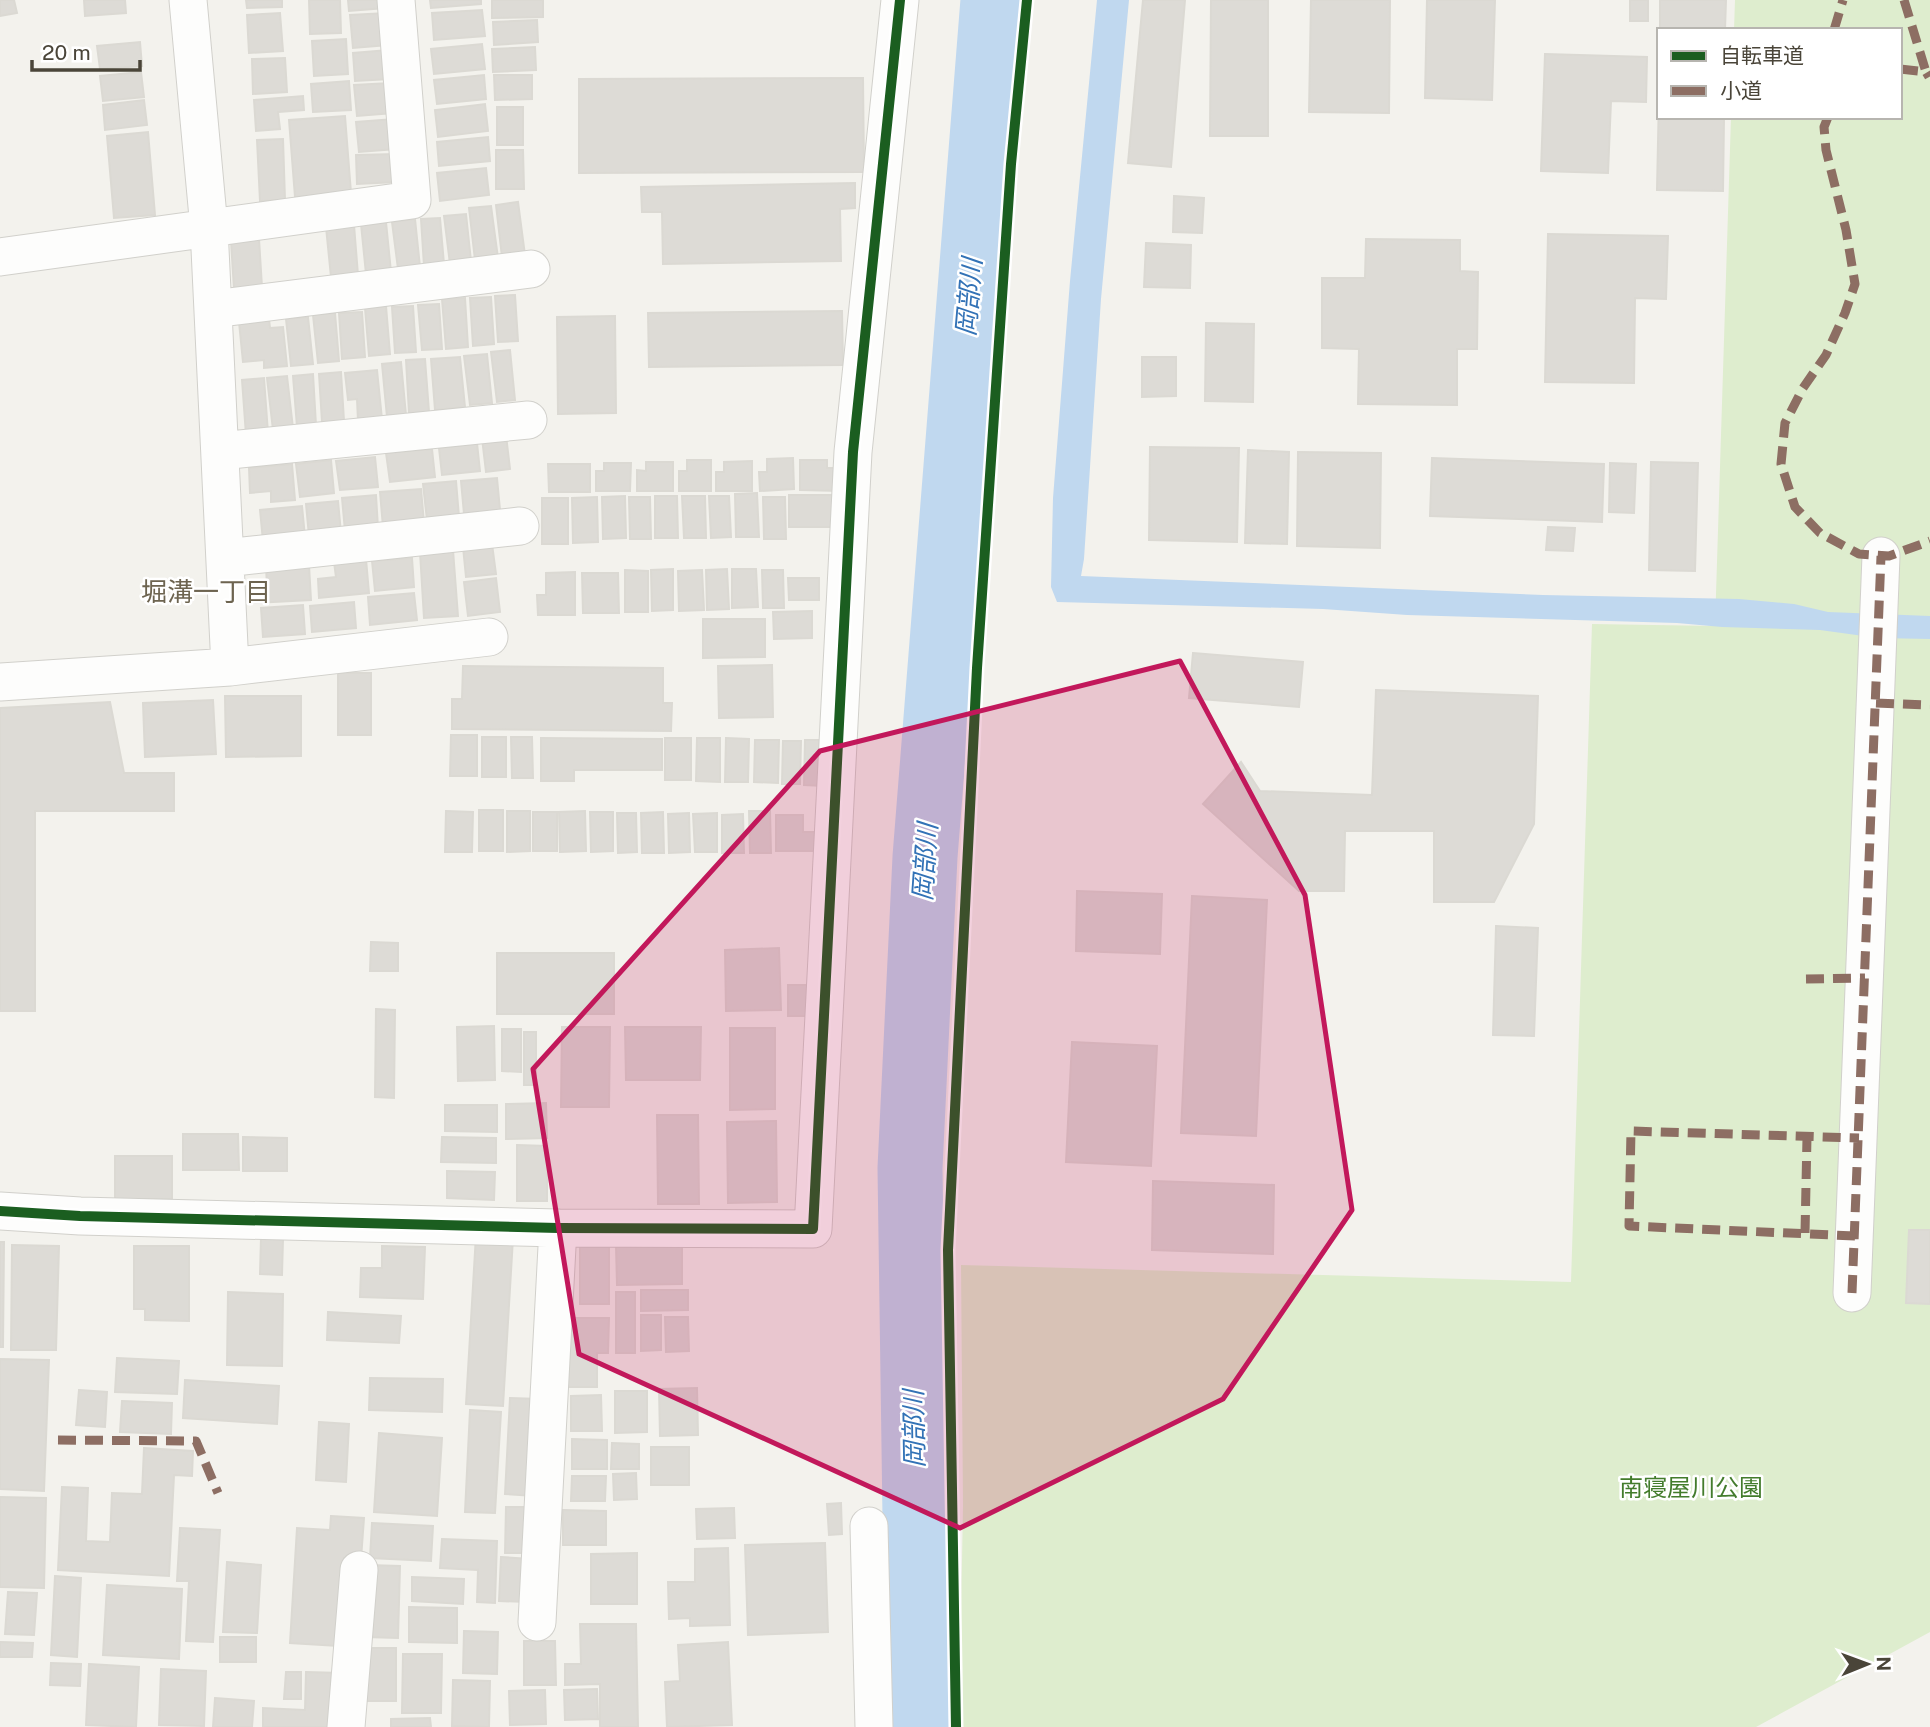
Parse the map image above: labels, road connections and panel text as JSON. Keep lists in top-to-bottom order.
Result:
{
  "districts": ["堀溝一丁目"],
  "water": ["岡部川"],
  "parks": ["南寝屋川公園"],
  "legend": ["自転車道", "小道"],
  "scale_bar": "20 m",
  "north": "right"
}
